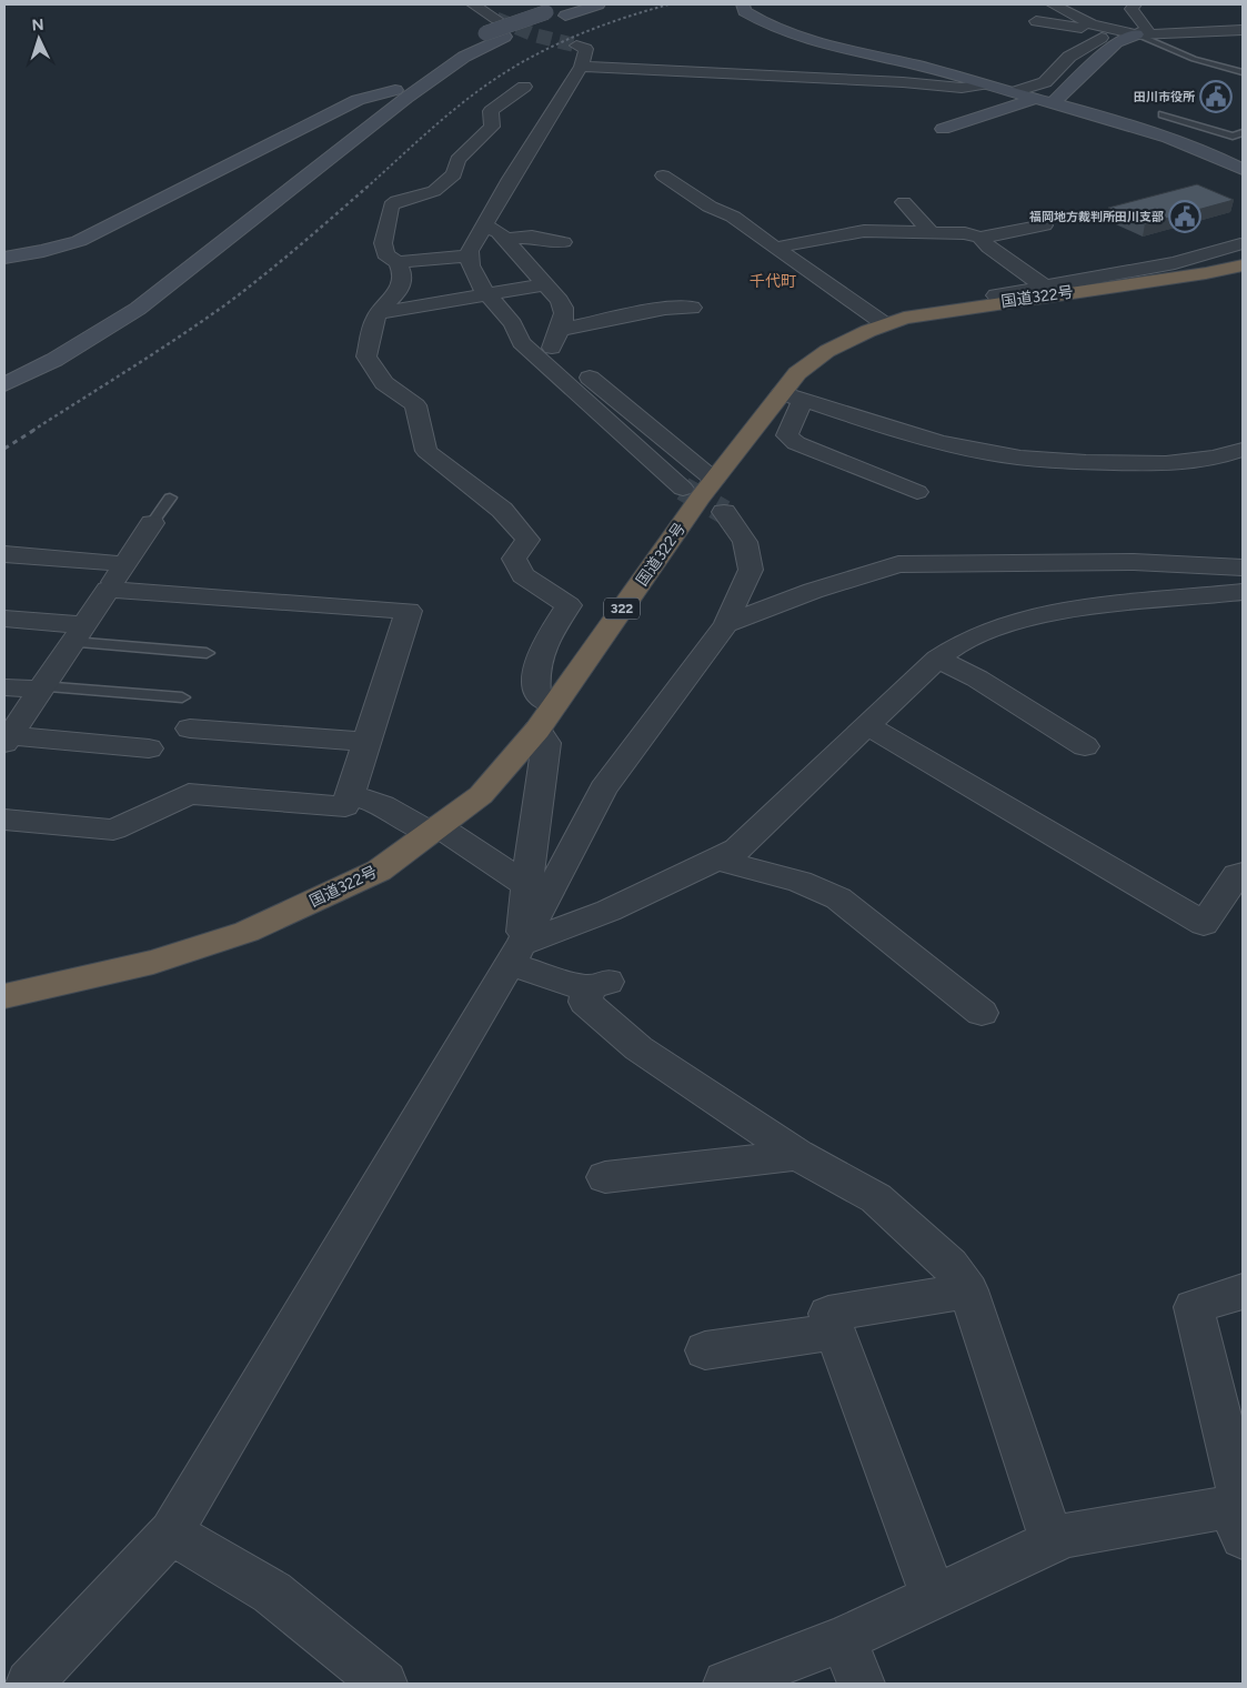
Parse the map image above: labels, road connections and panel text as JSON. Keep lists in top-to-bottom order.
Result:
{
  "streets": {
    "highway": ["国道322号", "322"]
  },
  "districts": ["千代町"],
  "places": {
    "public building": ["田川市役所", "福岡地方裁判所田川支部"]
  },
  "north": "top"
}
